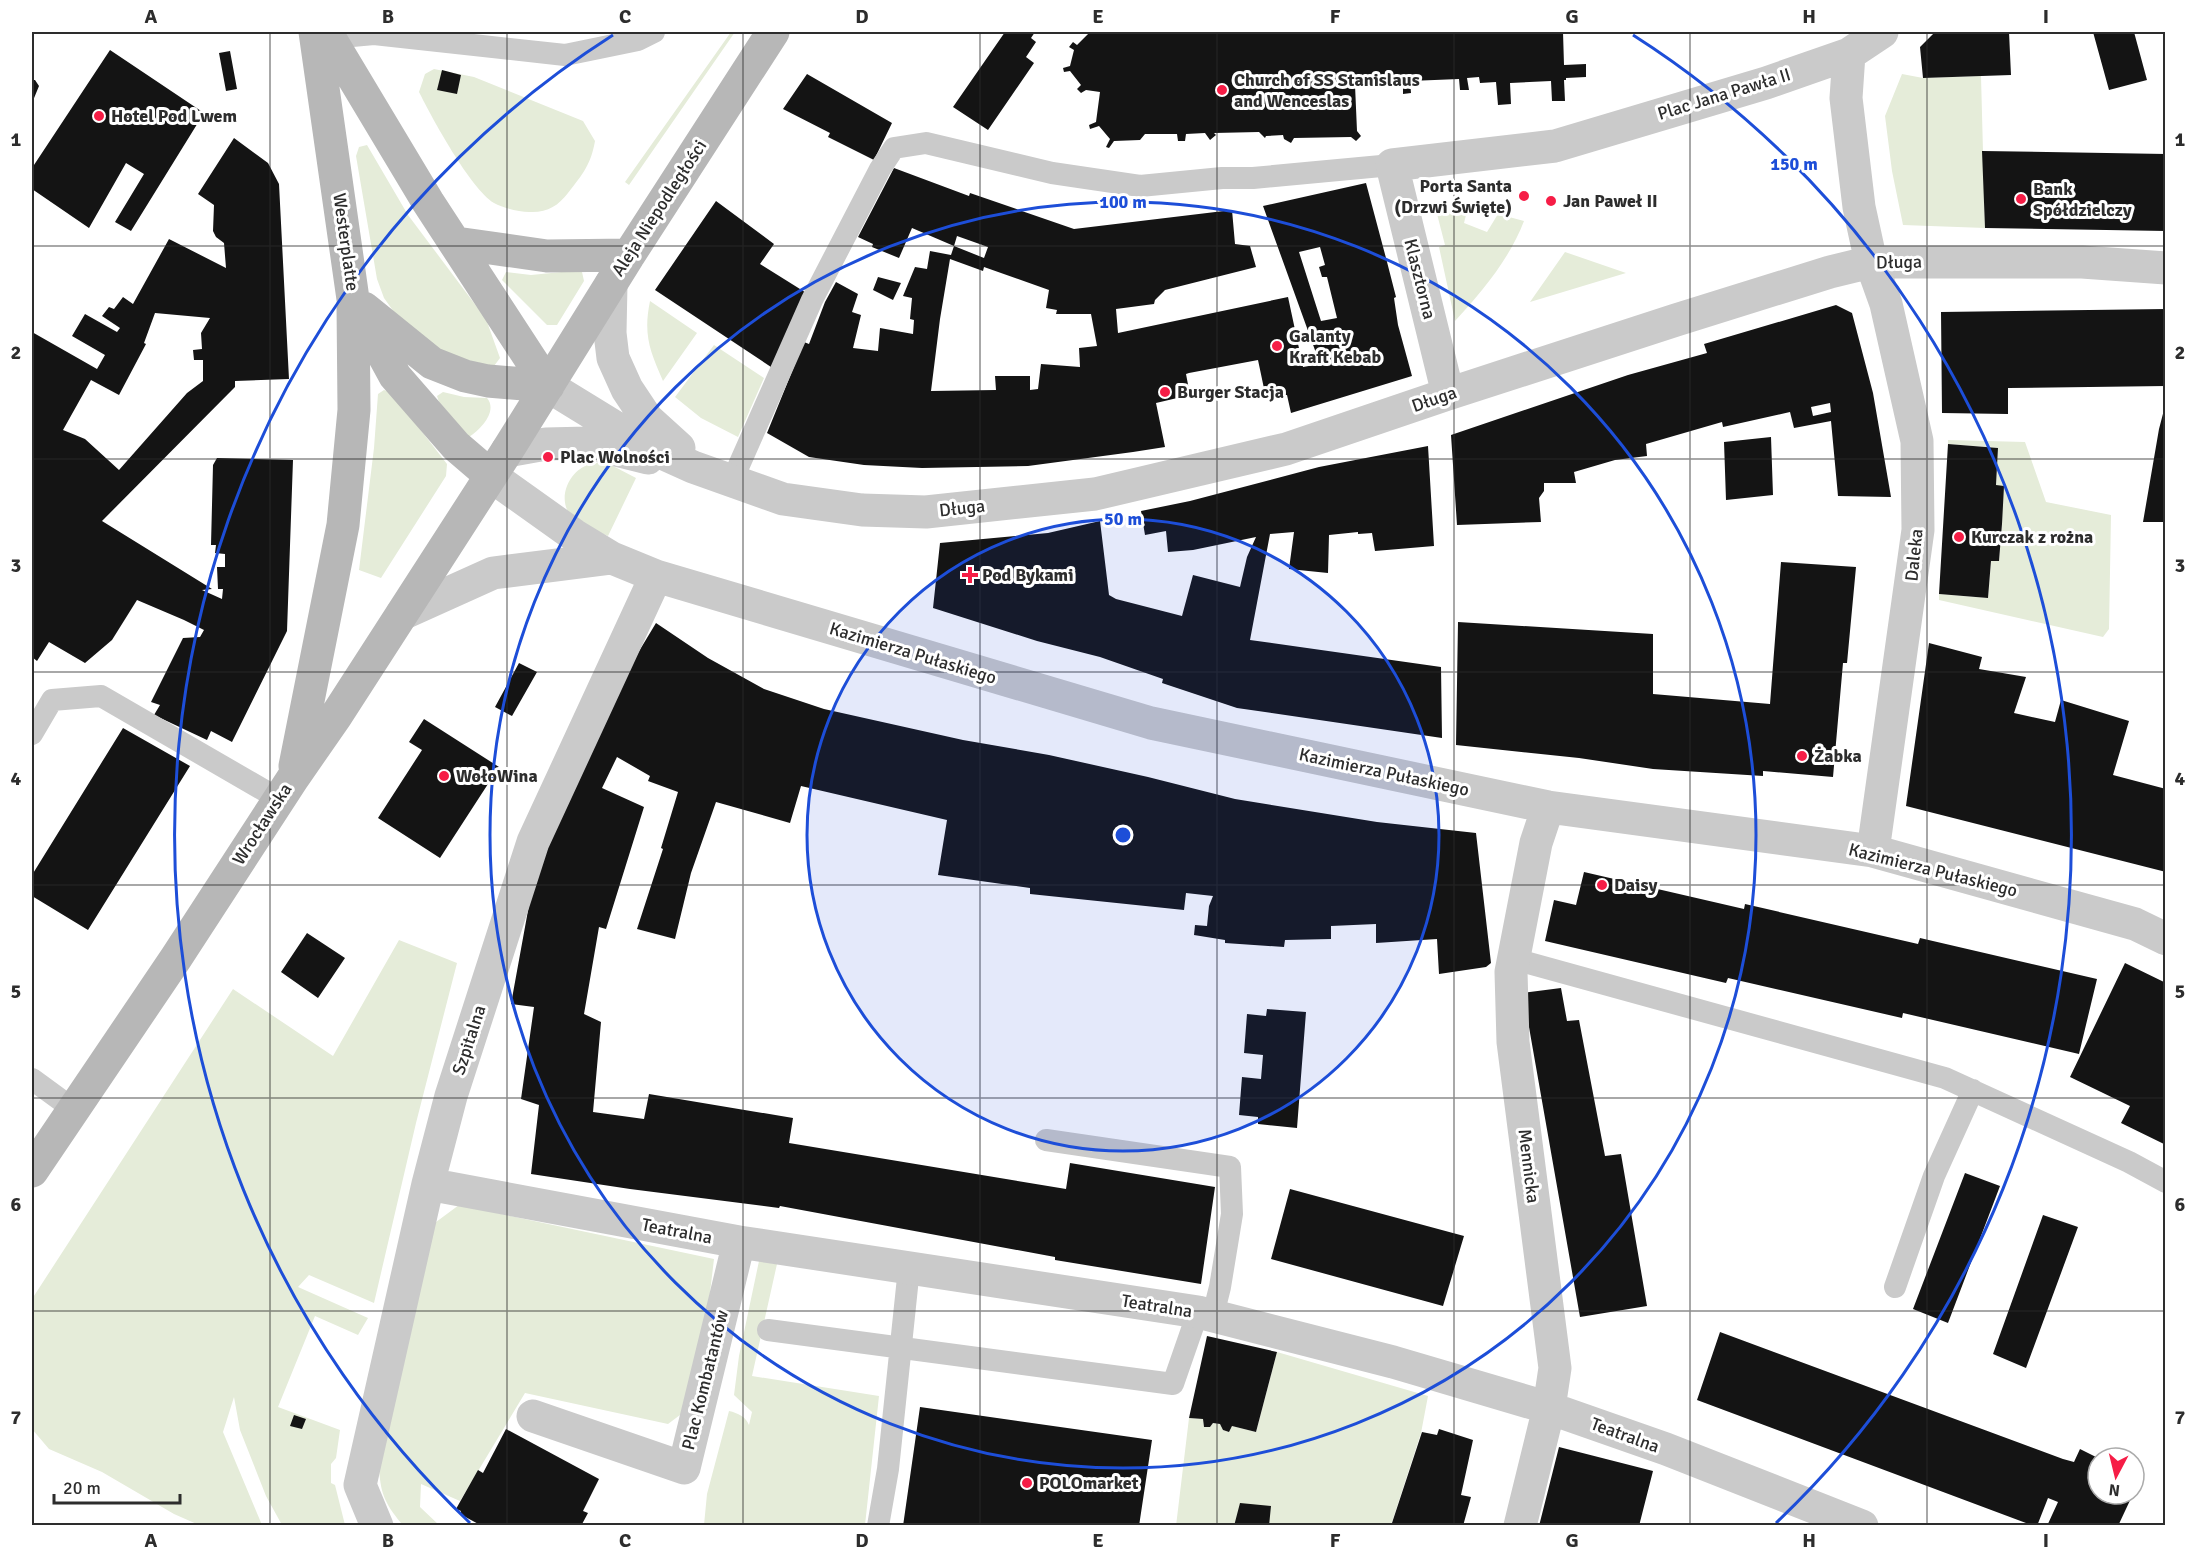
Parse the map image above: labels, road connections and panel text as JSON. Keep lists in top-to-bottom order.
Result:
{
  "streets": {
    "street": [
      "Plac Jana Pawła II",
      "Aleja Niepodległości",
      "Westerplatte",
      "Długa",
      "Klasztorna",
      "Daleka",
      "Kazimierza Pułaskiego",
      "Wrocławska",
      "Szpitalna",
      "Mennicka",
      "Teatralna",
      "Plac Kombatantów"
    ]
  },
  "crossings": [
    ["Plac Jana Pawła II", "Klasztorna"],
    ["Aleja Niepodległości", "Westerplatte"],
    ["Aleja Niepodległości", "Długa"],
    ["Aleja Niepodległości", "Kazimierza Pułaskiego"],
    ["Aleja Niepodległości", "Wrocławska"],
    ["Westerplatte", "Długa"],
    ["Westerplatte", "Kazimierza Pułaskiego"],
    ["Westerplatte", "Wrocławska"],
    ["Długa", "Klasztorna"],
    ["Długa", "Daleka"],
    ["Długa", "Kazimierza Pułaskiego"],
    ["Długa", "Wrocławska"],
    ["Daleka", "Kazimierza Pułaskiego"],
    ["Kazimierza Pułaskiego", "Wrocławska"],
    ["Kazimierza Pułaskiego", "Szpitalna"],
    ["Kazimierza Pułaskiego", "Mennicka"],
    ["Szpitalna", "Teatralna"],
    ["Mennicka", "Teatralna"],
    ["Teatralna", "Plac Kombatantów"]
  ],
  "places": {
    "other": [
      "Church of SS Stanislaus and Wenceslas",
      "Hotel Pod Lwem",
      "Porta Santa (Drzwi Święte)",
      "Bank Spółdzielczy",
      "Jan Paweł II",
      "Galanty Kraft Kebab",
      "Burger Stacja",
      "Plac Wolności",
      "Kurczak z rożna",
      "Żabka",
      "WołoWina",
      "Daisy",
      "POLOmarket"
    ],
    "health": ["Pod Bykami"]
  },
  "scale_bar": "20 m",
  "north": "bottom",
  "grid": {
    "columns": [
      "A",
      "B",
      "C",
      "D",
      "E",
      "F",
      "G",
      "H",
      "I"
    ],
    "rows": [
      "1",
      "2",
      "3",
      "4",
      "5",
      "6",
      "7"
    ]
  },
  "rings": ["150 m", "100 m", "50 m"]
}
